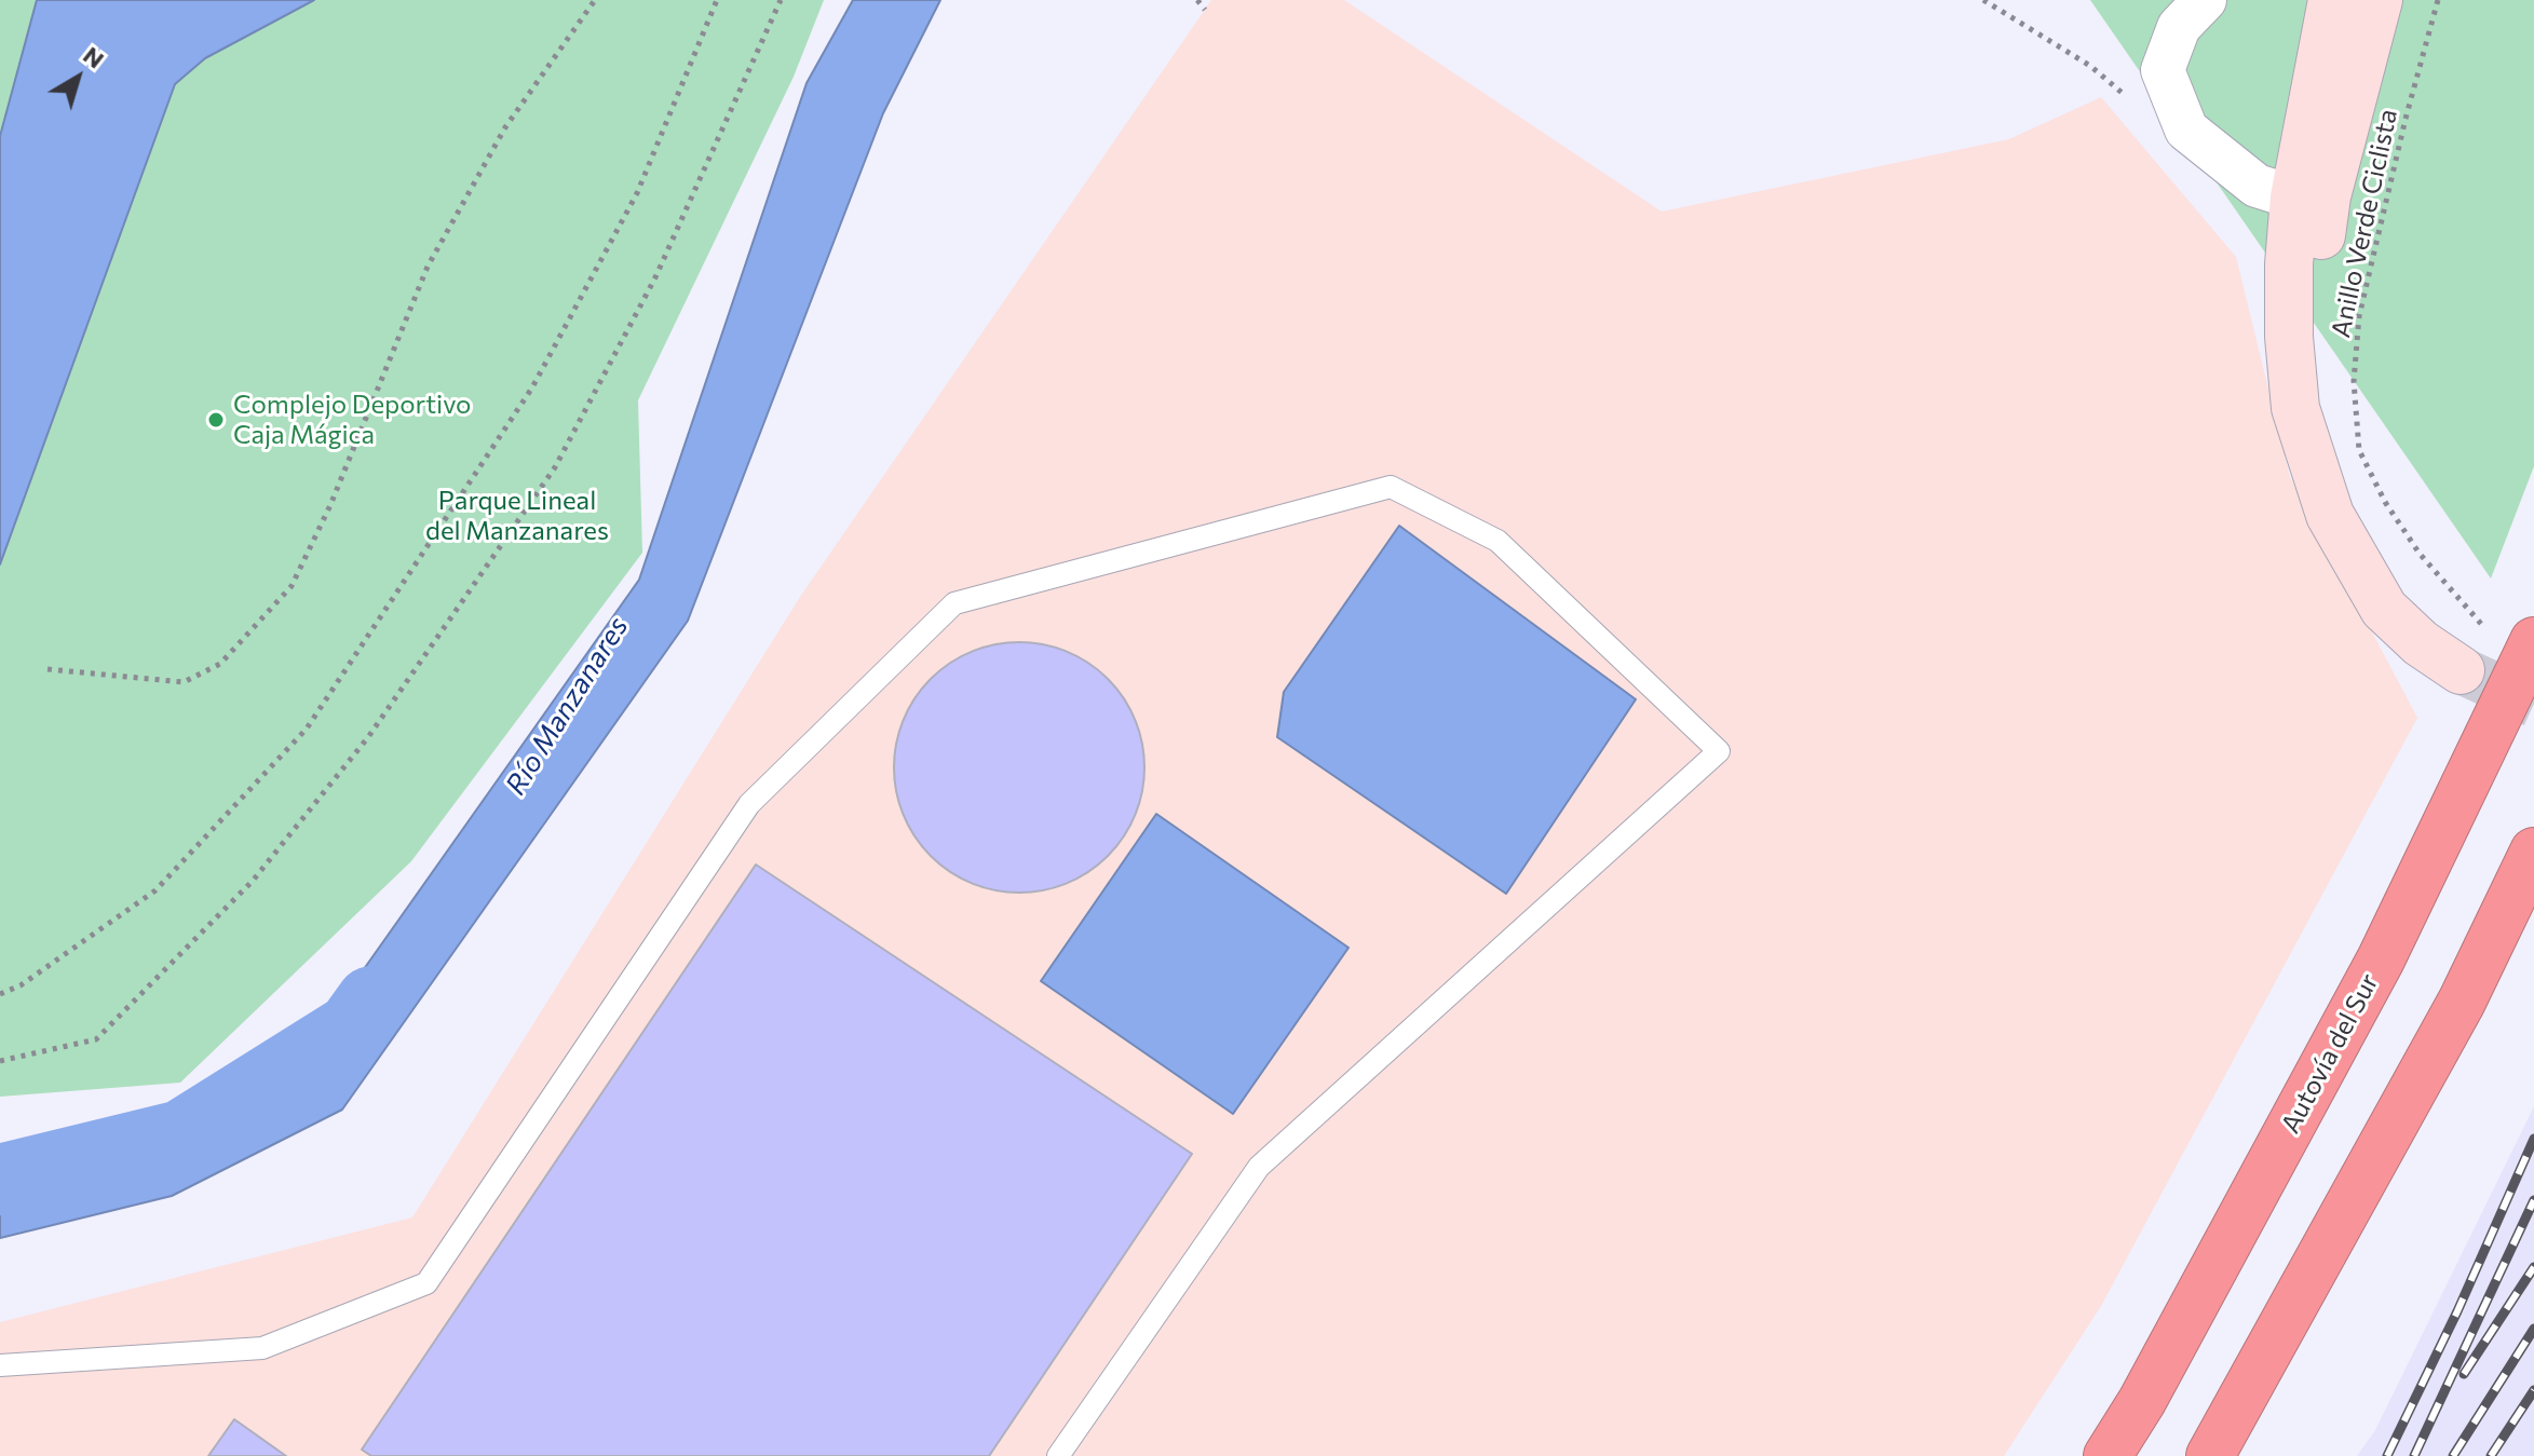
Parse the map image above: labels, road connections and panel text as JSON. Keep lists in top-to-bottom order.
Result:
{
  "streets": {
    "highway": ["Autovía del Sur"],
    "path": ["Anillo Verde Ciclista"]
  },
  "water": ["Río Manzanares"],
  "parks": ["Parque Lineal del Manzanares"],
  "places": ["Complejo Deportivo Caja Mágica"],
  "north": "top right"
}
